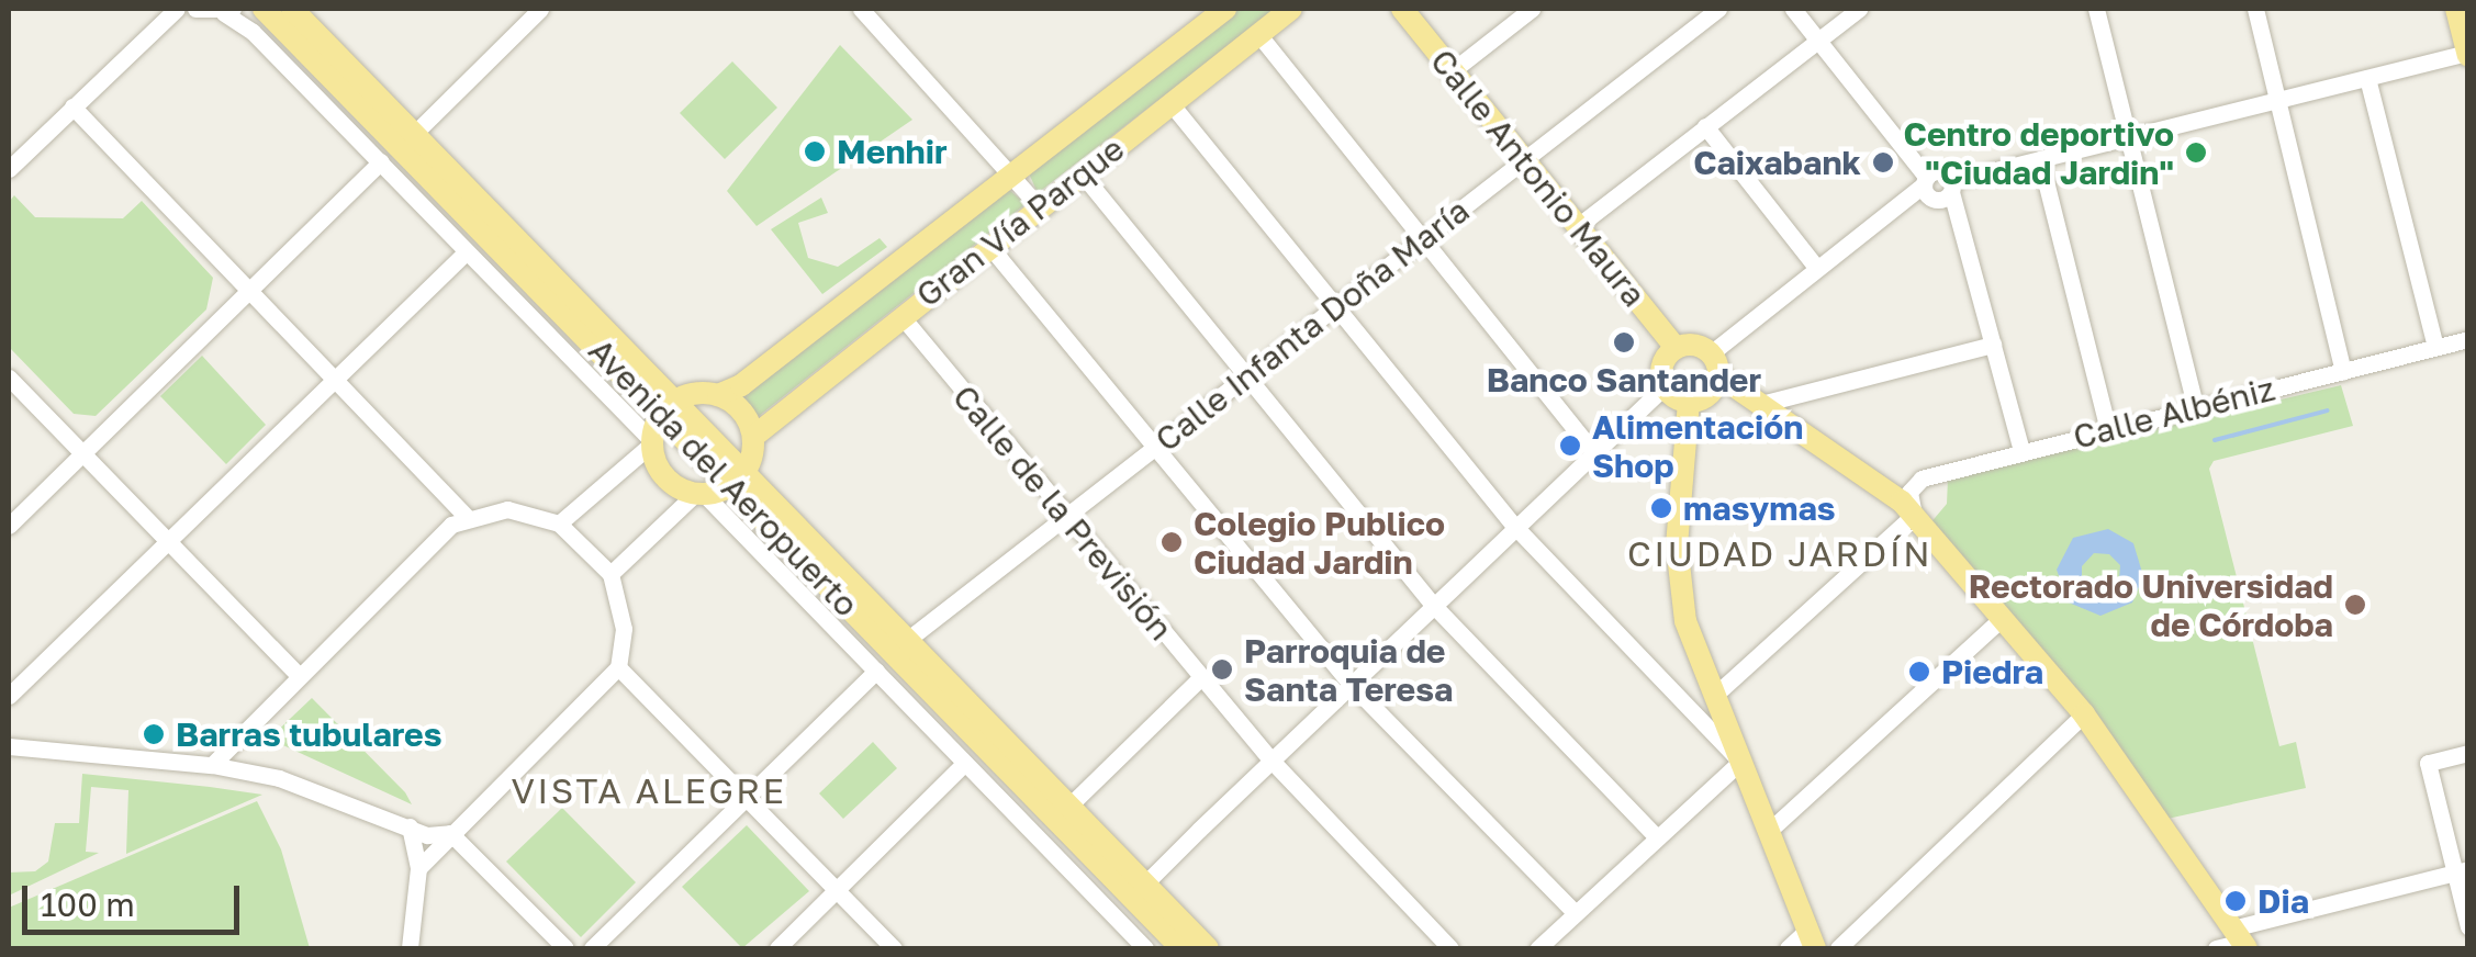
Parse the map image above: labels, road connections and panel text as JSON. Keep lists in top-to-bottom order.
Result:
{
  "streets": {
    "main road": ["Calle Antonio Maura", "Gran Vía Parque", "Avenida del Aeropuerto"],
    "street": ["Calle Infanta Doña María", "Calle Albéniz", "Calle de la Previsión"]
  },
  "crossings": [
    ["Calle Antonio Maura", "Calle Infanta Doña María"],
    ["Gran Vía Parque", "Calle de la Previsión"],
    ["Calle Infanta Doña María", "Avenida del Aeropuerto"],
    ["Calle Infanta Doña María", "Calle de la Previsión"]
  ],
  "districts": ["CIUDAD JARDÍN", "VISTA ALEGRE"],
  "places": [
    "Menhir",
    "Centro deportivo \"Ciudad Jardin\"",
    "Caixabank",
    "Banco Santander",
    "Alimentación Shop",
    "masymas",
    "Colegio Publico Ciudad Jardin",
    "Rectorado Universidad de Córdoba",
    "Parroquia de Santa Teresa",
    "Piedra",
    "Barras tubulares",
    "Dia"
  ],
  "scale_bar": "100 m"
}
